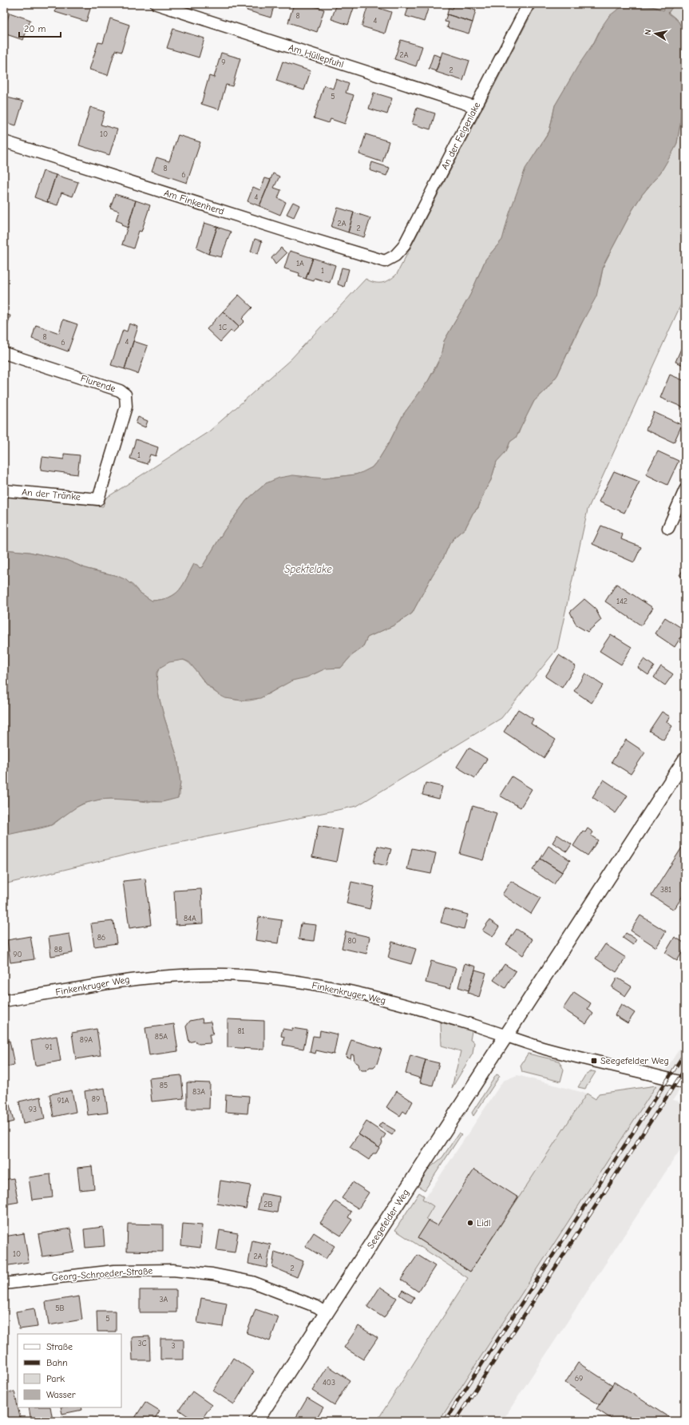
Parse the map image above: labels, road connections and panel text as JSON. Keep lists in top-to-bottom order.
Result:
{
  "streets": {
    "street": [
      "Am Hüllepfuhl",
      "An der Felgenlake",
      "Am Finkenherd",
      "Flurende",
      "An der Tränke",
      "Finkenkruger Weg",
      "Seegefelder Weg",
      "Georg-Schroeder-Straße"
    ]
  },
  "crossings": [
    ["Am Hüllepfuhl", "An der Felgenlake"],
    ["An der Felgenlake", "Am Finkenherd"],
    ["Flurende", "An der Tränke"],
    ["Finkenkruger Weg", "Seegefelder Weg"],
    ["Seegefelder Weg", "Georg-Schroeder-Straße"]
  ],
  "water": ["Spektelake"],
  "places": {
    "transit": ["Seegefelder Weg"],
    "other": ["Lidl"]
  },
  "house_numbers": [
    "8",
    "4",
    "2A",
    "9",
    "2",
    "5",
    "10",
    "8",
    "6",
    "4",
    "2A",
    "2",
    "1A",
    "1",
    "1C",
    "8",
    "4",
    "6",
    "1",
    "142",
    "381",
    "84A",
    "86",
    "80",
    "88",
    "90",
    "81",
    "85A",
    "89A",
    "91",
    "85",
    "83A",
    "89",
    "91A",
    "93",
    "2B",
    "10",
    "2A",
    "2",
    "3A",
    "5B",
    "5",
    "3C",
    "3",
    "69",
    "403"
  ],
  "legend": [
    "Straße",
    "Bahn",
    "Park",
    "Wasser"
  ],
  "scale_bar": "20 m",
  "north": "left"
}
